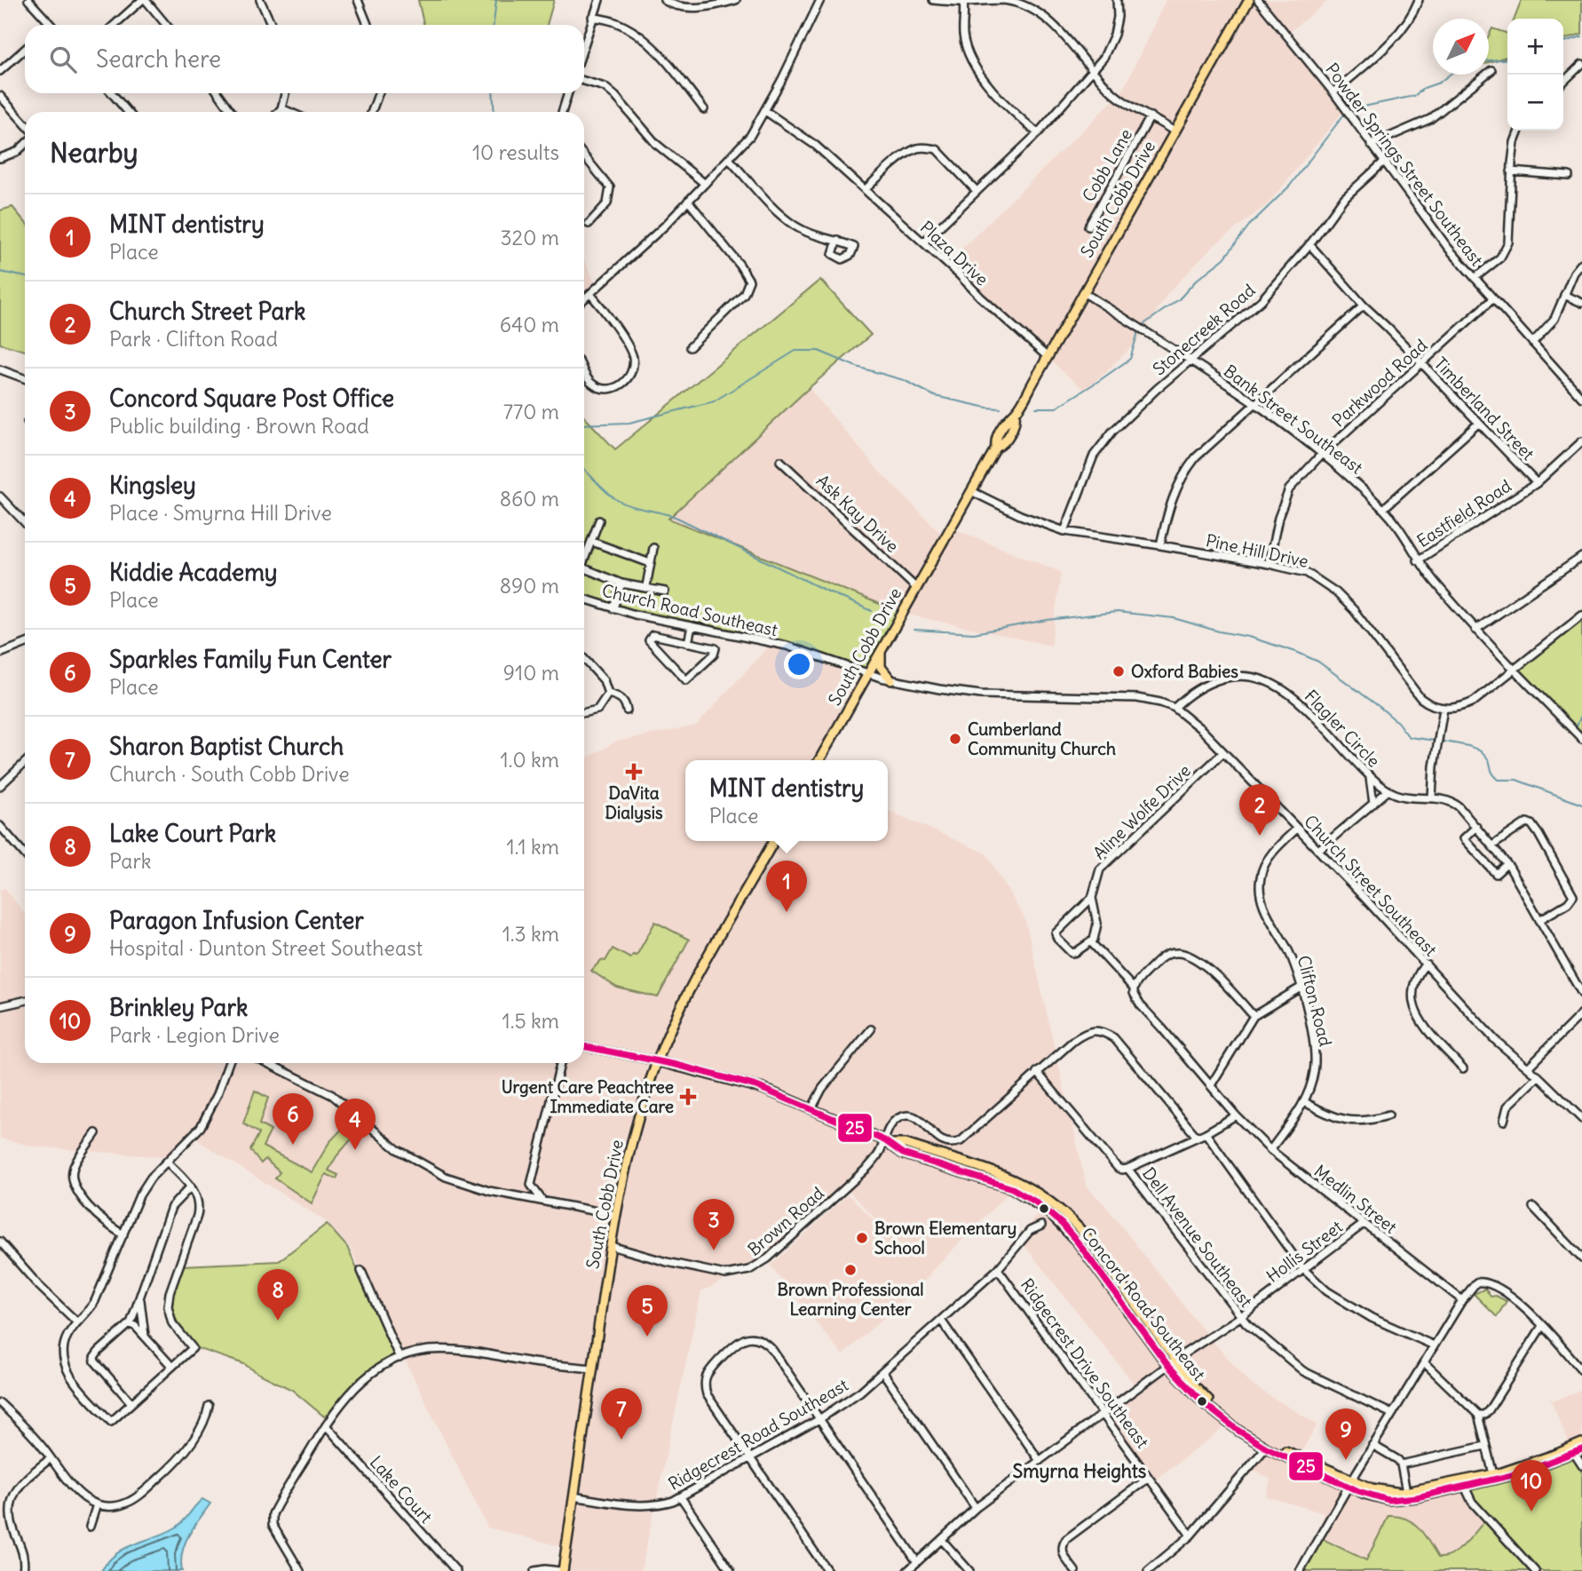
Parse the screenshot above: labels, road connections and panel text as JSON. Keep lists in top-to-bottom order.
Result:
{
  "streets": {
    "main road": ["South Cobb Drive", "Concord Road Southeast"],
    "street": [
      "Powder Springs Street Southeast",
      "Cobb Lane",
      "Plaza Drive",
      "Stonecreek Road",
      "Parkwood Road",
      "Timberland Street",
      "Bank Street Southeast",
      "Ask Kay Drive",
      "Eastfield Road",
      "Pine Hill Drive",
      "Church Road Southeast",
      "Flagler Circle",
      "Aline Wolfe Drive",
      "Church Street Southeast",
      "Clifton Road",
      "Medlin Street",
      "Brown Road",
      "Dell Avenue Southeast",
      "Hollis Street",
      "Ridgecrest Drive Southeast",
      "Ridgecrest Road Southeast",
      "Lake Court"
    ]
  },
  "crossings": [
    ["Powder Springs Street Southeast", "Stonecreek Road"],
    ["Powder Springs Street Southeast", "Parkwood Road"],
    ["South Cobb Drive", "Plaza Drive"],
    ["South Cobb Drive", "Bank Street Southeast"],
    ["South Cobb Drive", "Ask Kay Drive"],
    ["South Cobb Drive", "Pine Hill Drive"],
    ["South Cobb Drive", "Church Road Southeast"],
    ["South Cobb Drive", "Church Street Southeast"],
    ["South Cobb Drive", "Brown Road"],
    ["South Cobb Drive", "Concord Road Southeast"],
    ["South Cobb Drive", "Ridgecrest Road Southeast"],
    ["Stonecreek Road", "Timberland Street"],
    ["Stonecreek Road", "Bank Street Southeast"],
    ["Stonecreek Road", "Pine Hill Drive"],
    ["Parkwood Road", "Timberland Street"],
    ["Parkwood Road", "Bank Street Southeast"],
    ["Parkwood Road", "Pine Hill Drive"],
    ["Timberland Street", "Eastfield Road"],
    ["Bank Street Southeast", "Eastfield Road"],
    ["Church Road Southeast", "Church Street Southeast"],
    ["Flagler Circle", "Church Street Southeast"],
    ["Aline Wolfe Drive", "Church Street Southeast"],
    ["Church Street Southeast", "Clifton Road"],
    ["Clifton Road", "Medlin Street"],
    ["Medlin Street", "Hollis Street"],
    ["Brown Road", "Dell Avenue Southeast"],
    ["Brown Road", "Concord Road Southeast"],
    ["Dell Avenue Southeast", "Hollis Street"],
    ["Hollis Street", "Concord Road Southeast"],
    ["Hollis Street", "Ridgecrest Drive Southeast"],
    ["Ridgecrest Drive Southeast", "Ridgecrest Road Southeast"]
  ],
  "districts": ["Smyrna Heights"],
  "places": {
    "other": [
      "Oxford Babies",
      "Cumberland Community Church",
      "Brown Elementary School",
      "Brown Professional Learning Center"
    ],
    "health": ["DaVita Dialysis", "Urgent Care Peachtree Immediate Care"]
  },
  "lines": ["transit line 25"],
  "north": "top right",
  "page": {
    "map_buttons": ["+", "−"],
    "search": "Search here",
    "heading": ["Nearby", "10 results"],
    "list": [
      {
        "mark": "1",
        "name": "MINT dentistry",
        "note": "Place",
        "value": "320 m"
      },
      {
        "mark": "2",
        "name": "Church Street Park",
        "note": "Park · Clifton Road",
        "value": "640 m"
      },
      {
        "mark": "3",
        "name": "Concord Square Post Office",
        "note": "Public building · Brown Road",
        "value": "770 m"
      },
      {
        "mark": "4",
        "name": "Kingsley",
        "note": "Place · Smyrna Hill Drive",
        "value": "860 m"
      },
      {
        "mark": "5",
        "name": "Kiddie Academy",
        "note": "Place",
        "value": "890 m"
      },
      {
        "mark": "6",
        "name": "Sparkles Family Fun Center",
        "note": "Place",
        "value": "910 m"
      },
      {
        "mark": "7",
        "name": "Sharon Baptist Church",
        "note": "Church · South Cobb Drive",
        "value": "1.0 km"
      },
      {
        "mark": "8",
        "name": "Lake Court Park",
        "note": "Park",
        "value": "1.1 km"
      },
      {
        "mark": "9",
        "name": "Paragon Infusion Center",
        "note": "Hospital · Dunton Street Southeast",
        "value": "1.3 km"
      },
      {
        "mark": "10",
        "name": "Brinkley Park",
        "note": "Park · Legion Drive",
        "value": "1.5 km"
      }
    ],
    "popup": ["MINT dentistry", "Place"],
    "pins": [
      "2",
      "1",
      "6",
      "4",
      "3",
      "8",
      "5",
      "7",
      "9",
      "10"
    ]
  }
}
